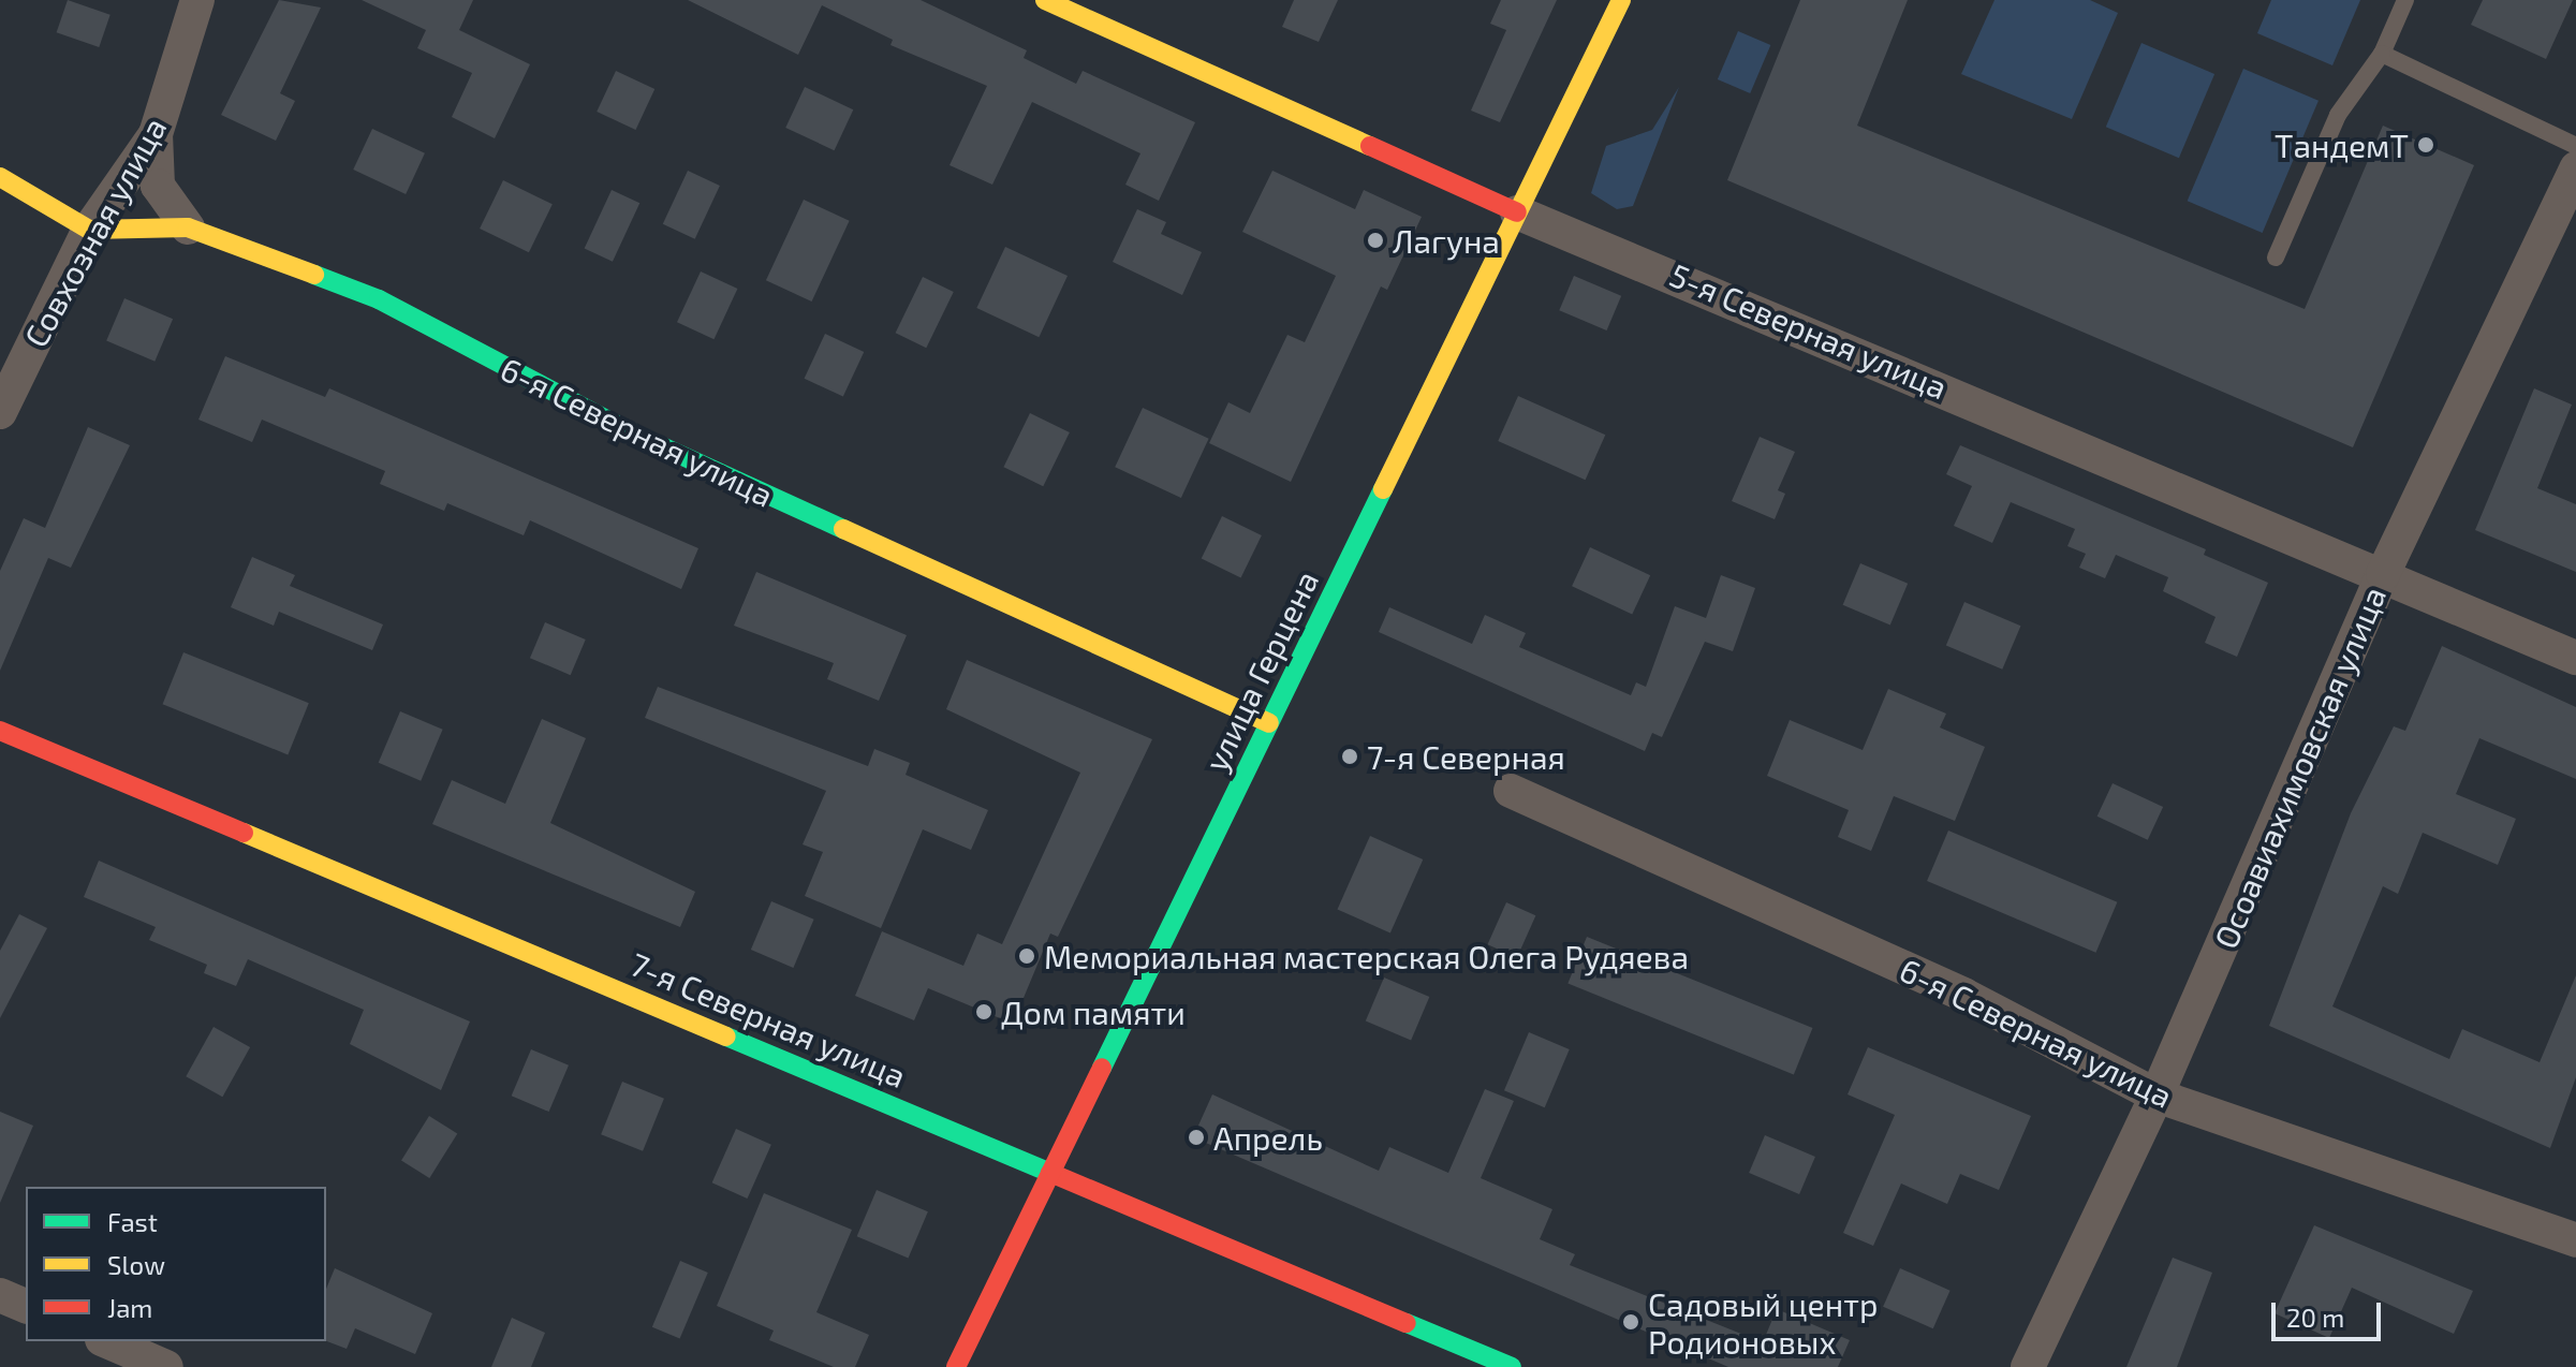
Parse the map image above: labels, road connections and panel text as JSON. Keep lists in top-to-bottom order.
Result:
{
  "streets": {
    "main road": [
      "5-я Северная улица",
      "6-я Северная улица",
      "улица Герцена",
      "7-я Северная улица"
    ],
    "street": ["Совхозная улица", "Осоавиахимовская улица"]
  },
  "crossings": [
    ["Совхозная улица", "6-я Северная улица"],
    ["5-я Северная улица", "улица Герцена"],
    ["5-я Северная улица", "Осоавиахимовская улица"],
    ["6-я Северная улица", "улица Герцена"],
    ["6-я Северная улица", "Осоавиахимовская улица"],
    ["улица Герцена", "7-я Северная улица"]
  ],
  "places": [
    "ТандемТ",
    "Лагуна",
    "7-я Северная",
    "Мемориальная мастерская Олега Рудяева",
    "Дом памяти",
    "Апрель",
    "Садовый центр Родионовых"
  ],
  "legend": ["Fast", "Slow", "Jam"],
  "scale_bar": "20 m"
}
